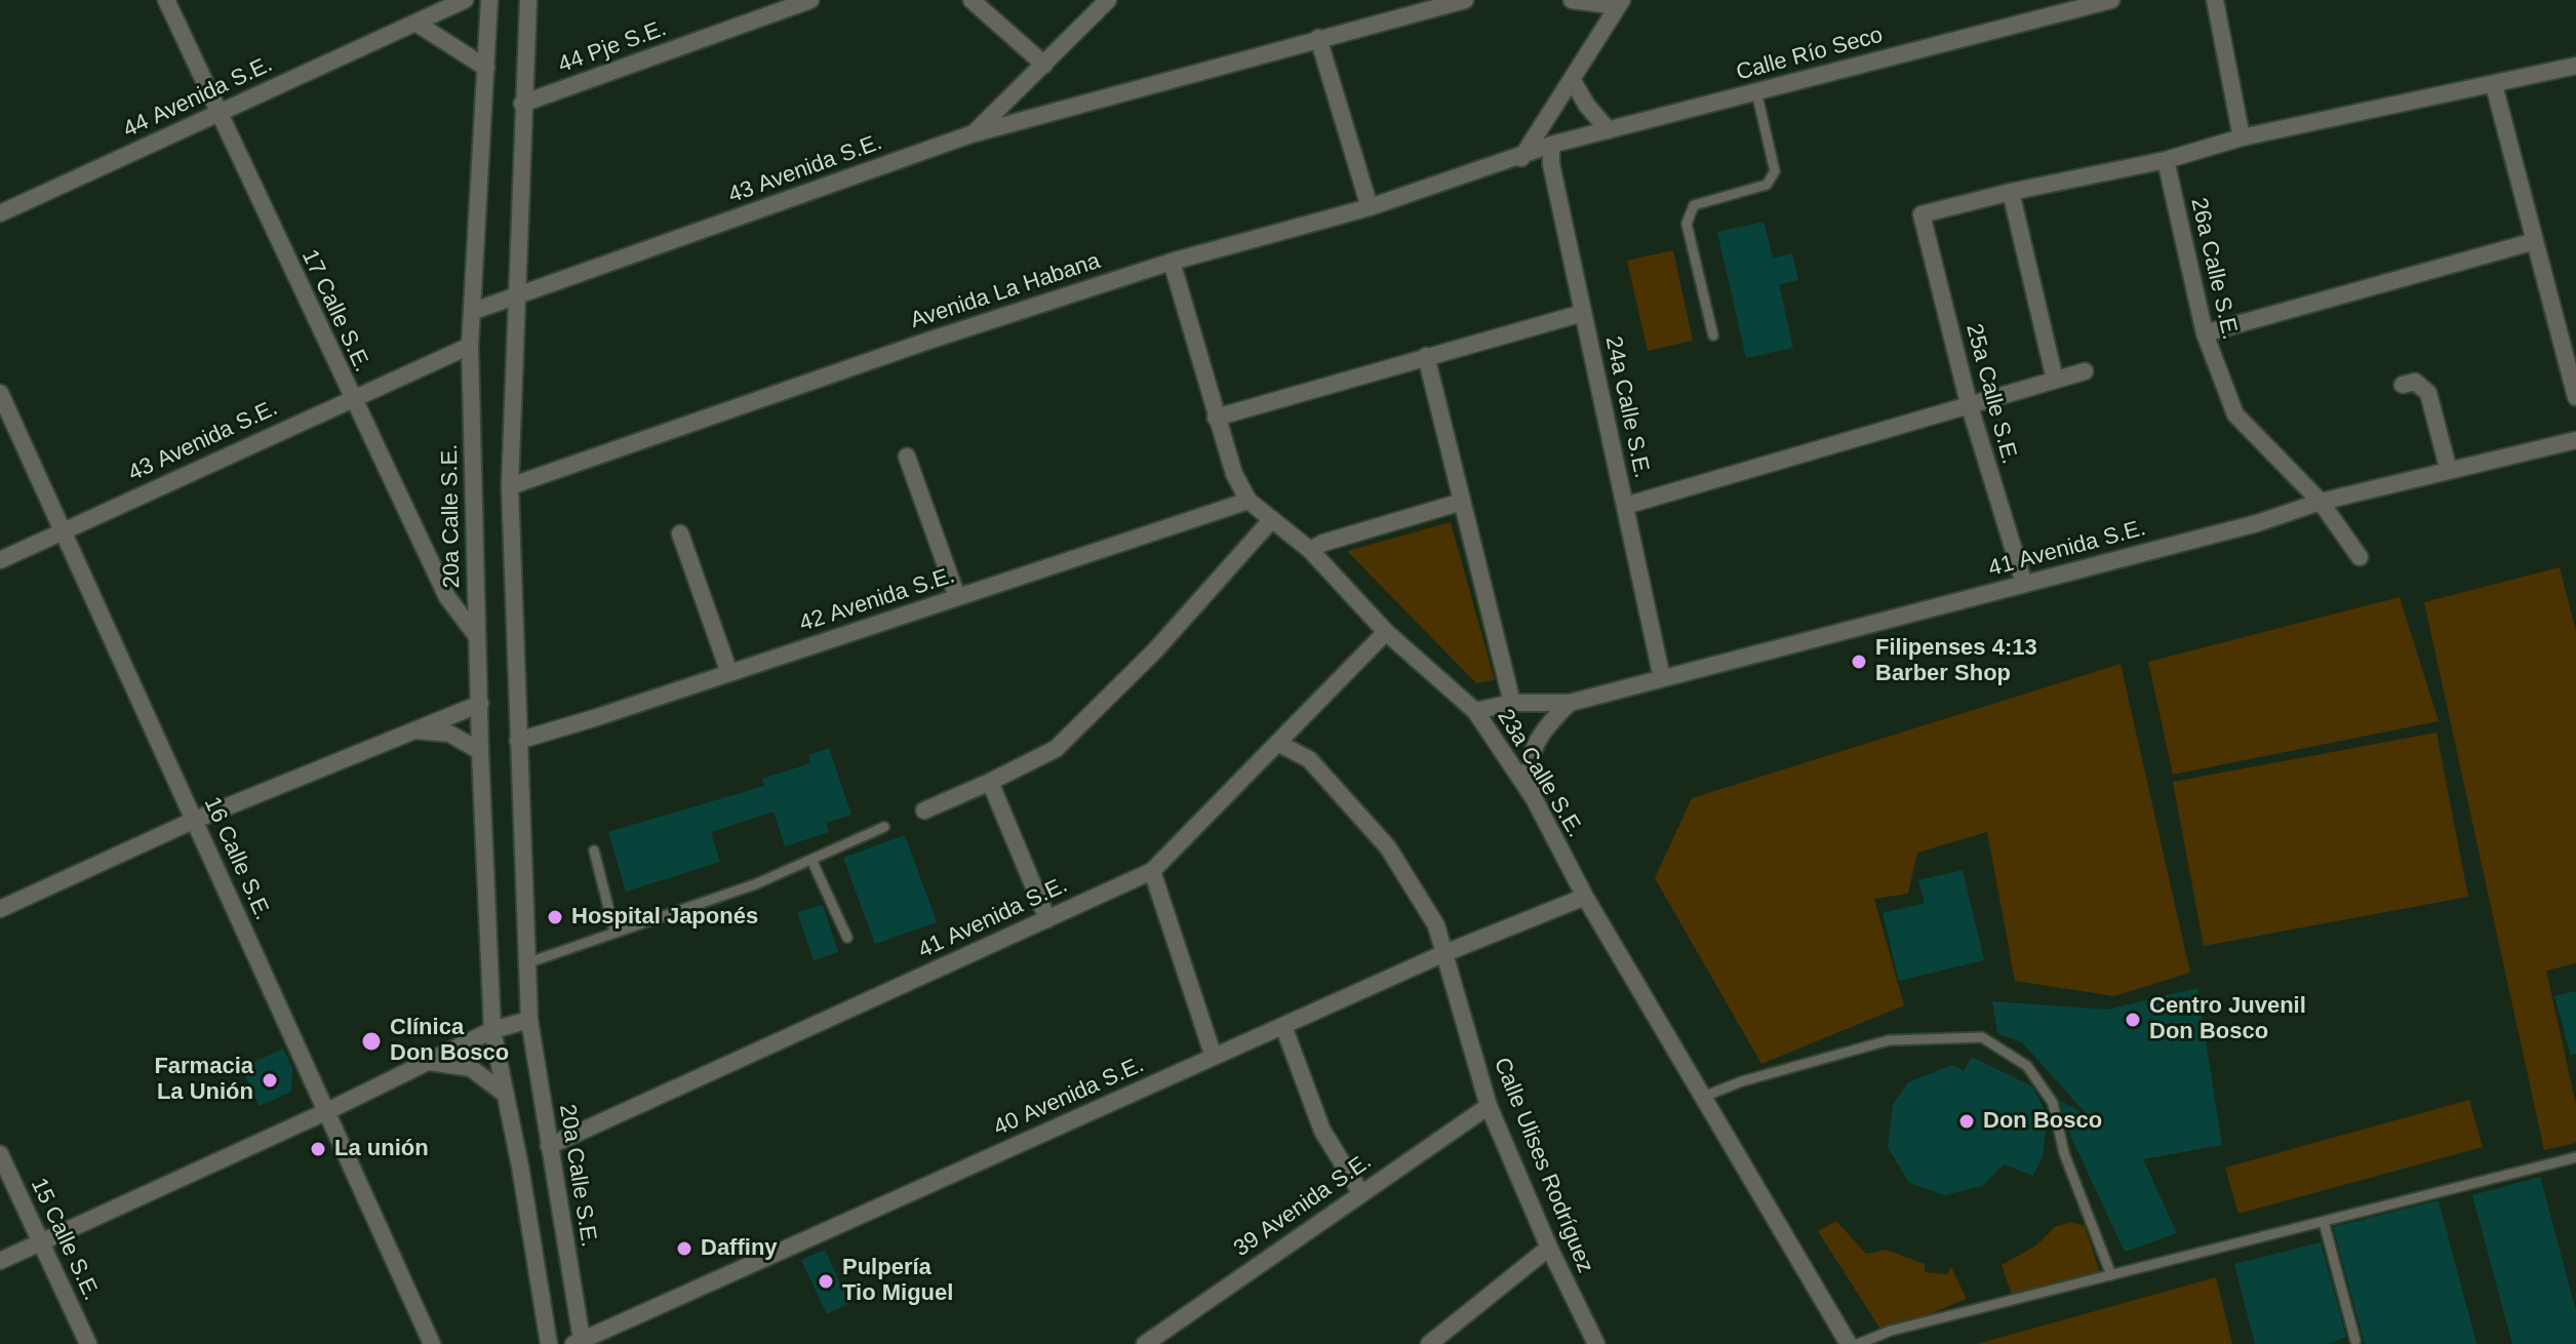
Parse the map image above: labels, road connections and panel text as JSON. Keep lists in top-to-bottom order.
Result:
{
  "streets": {
    "street": [
      "44 Pje S.E.",
      "Calle Río Seco",
      "44 Avenida S.E.",
      "43 Avenida S.E.",
      "26a Calle S.E.",
      "Avenida La Habana",
      "17 Calle S.E.",
      "25a Calle S.E.",
      "24a Calle S.E.",
      "20a Calle S.E.",
      "41 Avenida S.E.",
      "42 Avenida S.E.",
      "23a Calle S.E.",
      "16 Calle S.E.",
      "40 Avenida S.E.",
      "Calle Ulises Rodríguez",
      "39 Avenida S.E.",
      "15 Calle S.E."
    ]
  },
  "crossings": [
    ["44 Pje S.E.", "20a Calle S.E."],
    ["Calle Río Seco", "Avenida La Habana"],
    ["Calle Río Seco", "24a Calle S.E."],
    ["44 Avenida S.E.", "17 Calle S.E."],
    ["43 Avenida S.E.", "17 Calle S.E."],
    ["43 Avenida S.E.", "20a Calle S.E."],
    ["43 Avenida S.E.", "16 Calle S.E."],
    ["26a Calle S.E.", "41 Avenida S.E."],
    ["Avenida La Habana", "20a Calle S.E."],
    ["Avenida La Habana", "23a Calle S.E."],
    ["17 Calle S.E.", "20a Calle S.E."],
    ["25a Calle S.E.", "41 Avenida S.E."],
    ["24a Calle S.E.", "41 Avenida S.E."],
    ["20a Calle S.E.", "41 Avenida S.E."],
    ["20a Calle S.E.", "42 Avenida S.E."],
    ["20a Calle S.E.", "40 Avenida S.E."],
    ["41 Avenida S.E.", "23a Calle S.E."],
    ["41 Avenida S.E.", "Calle Ulises Rodríguez"],
    ["42 Avenida S.E.", "23a Calle S.E."],
    ["23a Calle S.E.", "40 Avenida S.E."],
    ["40 Avenida S.E.", "Calle Ulises Rodríguez"],
    ["Calle Ulises Rodríguez", "39 Avenida S.E."]
  ],
  "places": [
    "Filipenses 4:13 Barber Shop",
    "Hospital Japonés",
    "Centro Juvenil Don Bosco",
    "Clínica Don Bosco",
    "Farmacia La Unión",
    "Don Bosco",
    "La unión",
    "Daffiny",
    "Pulpería Tio Miguel"
  ]
}
